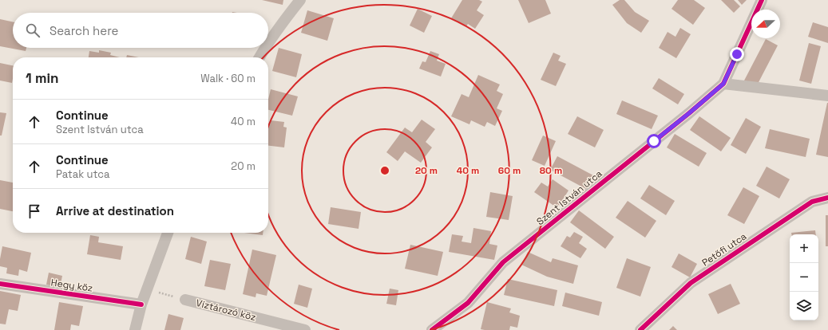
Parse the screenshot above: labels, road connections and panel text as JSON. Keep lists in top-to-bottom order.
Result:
{
  "streets": {
    "street": [
      "Szent István utca",
      "Petőfi utca",
      "Hegy köz",
      "Víztározó köz"
    ]
  },
  "north": "left",
  "page": {
    "search": "Search here",
    "heading": ["1 min", "Walk · 60 m"],
    "list": [
      ["Continue", "Szent István utca", "40 m"],
      ["Continue", "Patak utca", "20 m"],
      "Arrive at destination"
    ],
    "map_buttons": ["+", "−"]
  },
  "rings": [
    "20 m",
    "40 m",
    "60 m",
    "80 m"
  ]
}
